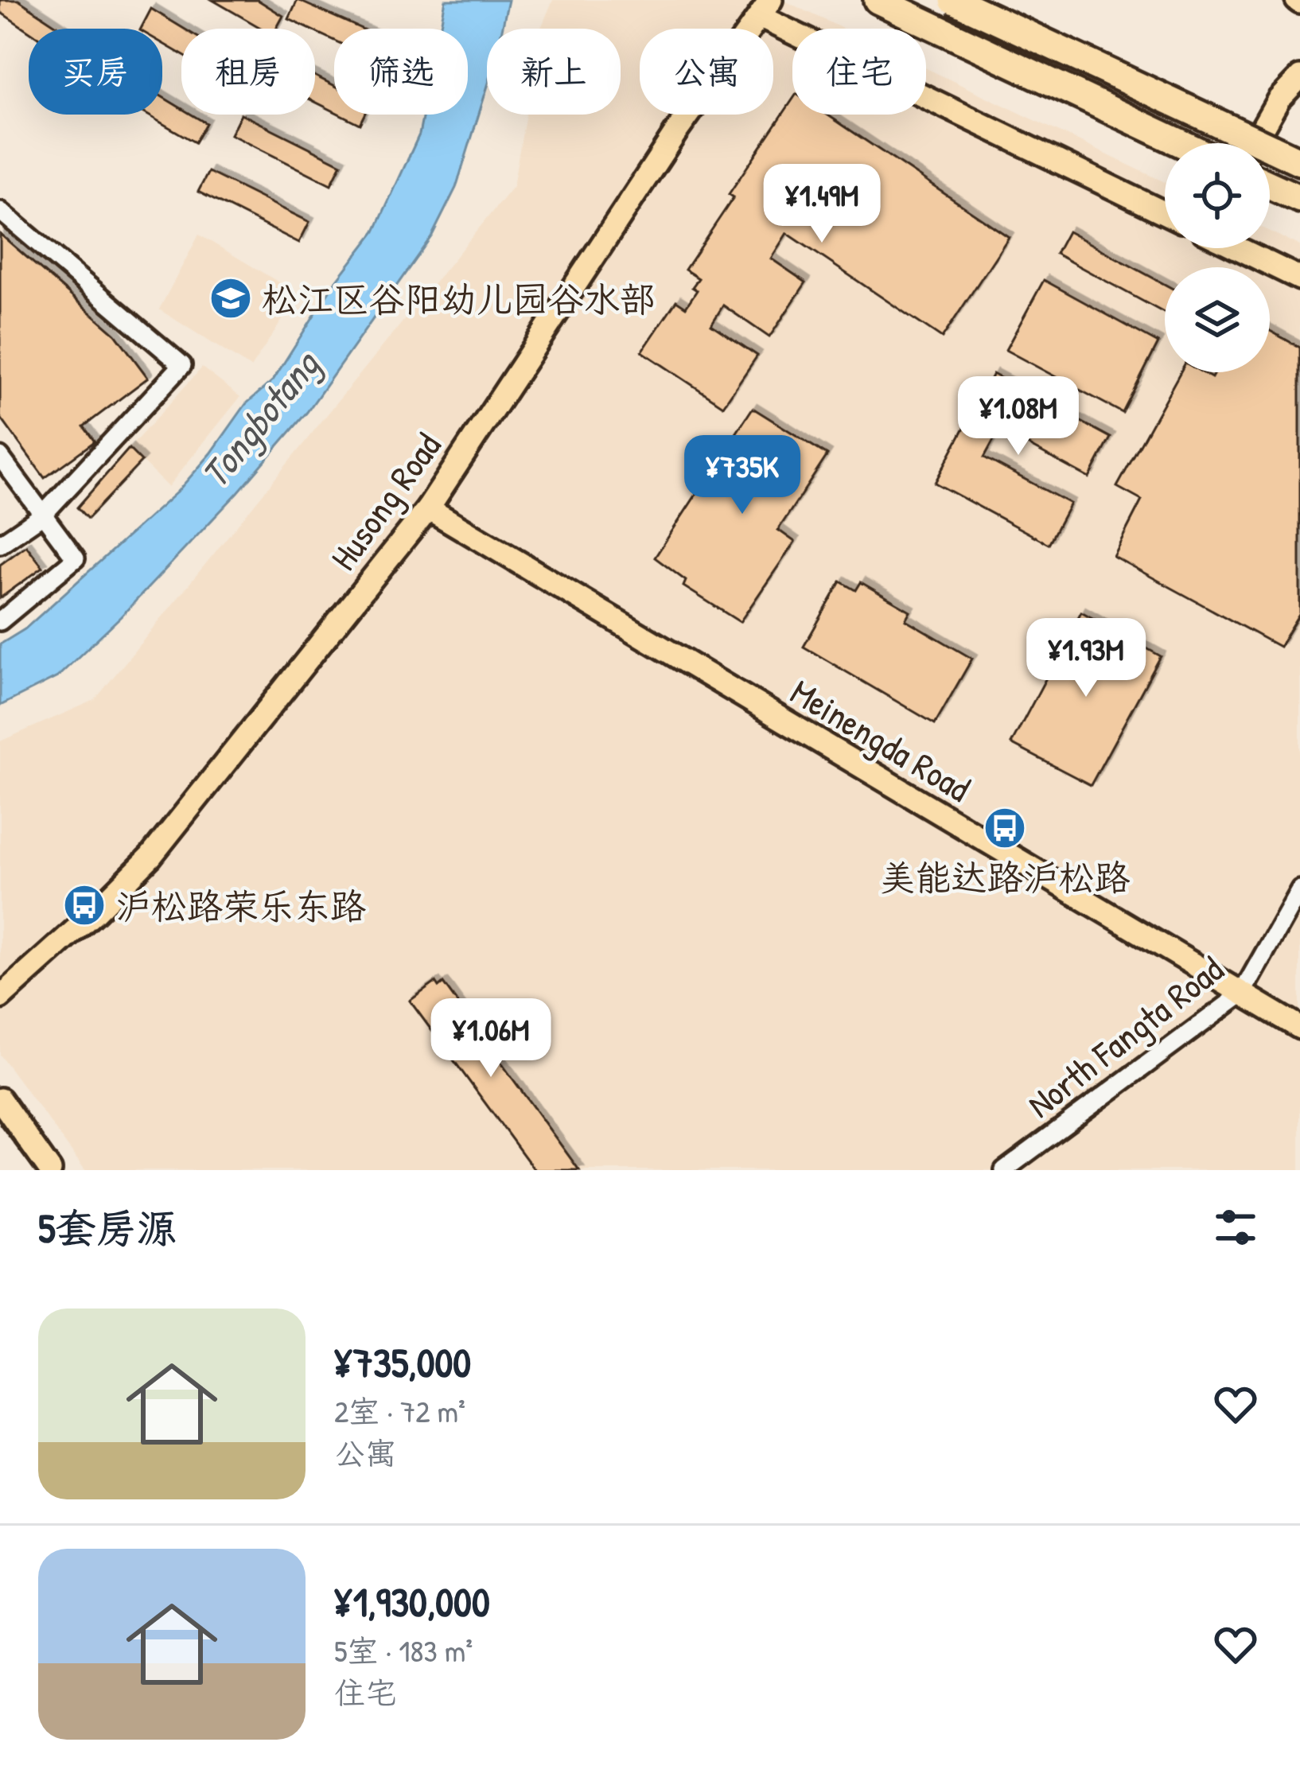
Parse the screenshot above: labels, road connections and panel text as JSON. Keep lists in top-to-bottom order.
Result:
{
  "streets": {
    "main road": ["Husong Road", "Meinengda Road"],
    "street": ["North Fangta Road"]
  },
  "crossings": [
    ["Husong Road", "Meinengda Road"],
    ["Meinengda Road", "North Fangta Road"]
  ],
  "water": ["Tongbotang"],
  "places": {
    "school or university": ["松江区谷阳幼儿园谷水部"],
    "bus stop": ["美能达路沪松路", "沪松路荣乐东路"]
  },
  "page": {
    "chip": [
      "买房",
      "租房",
      "筛选",
      "新上",
      "公寓",
      "住宅"
    ],
    "price": [
      "¥1.49M",
      "¥1.08M",
      "¥735K",
      "¥1.93M",
      "¥1.06M"
    ],
    "heading": "5套房源",
    "list": [
      {
        "name": "¥735,000",
        "note": "2室 · 72 m² · 公寓"
      },
      {
        "name": "¥1,930,000",
        "note": "5室 · 183 m² · 住宅"
      }
    ]
  }
}
